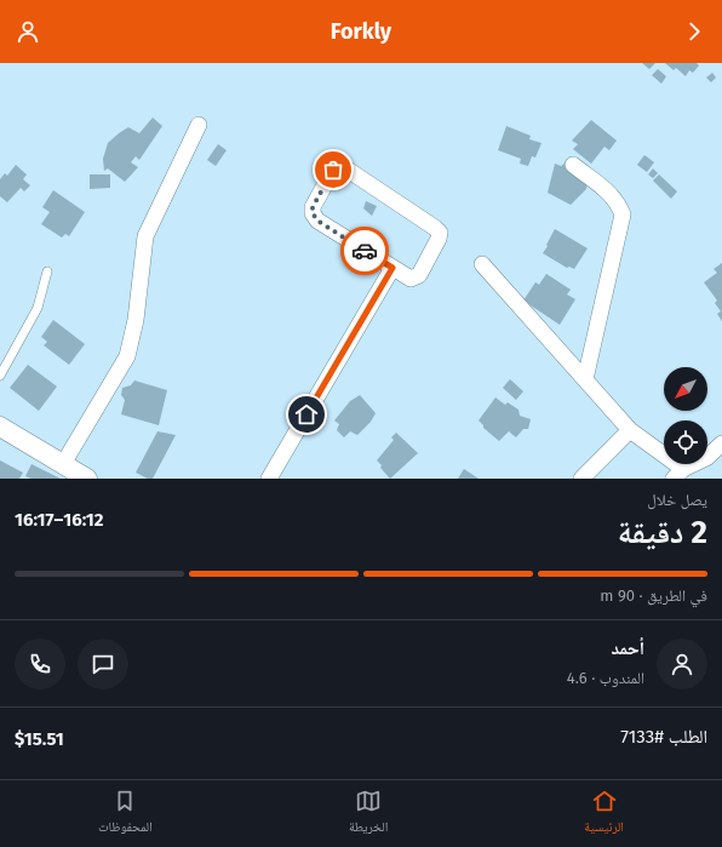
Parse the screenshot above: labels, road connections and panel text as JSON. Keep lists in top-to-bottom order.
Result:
{
  "north": "bottom left",
  "page": {
    "header": "Forkly",
    "heading": ["2 دقيقة", "يصل خلال", "16:12–16:17"],
    "panel": [
      "أحمد",
      "المندوب · 4.6",
      "الطلب #7133",
      "$15.51"
    ],
    "bar": "في الطريق · 90 m",
    "tabs": ["الرئيسية", "الخريطة", "المحفوظات"]
  }
}
